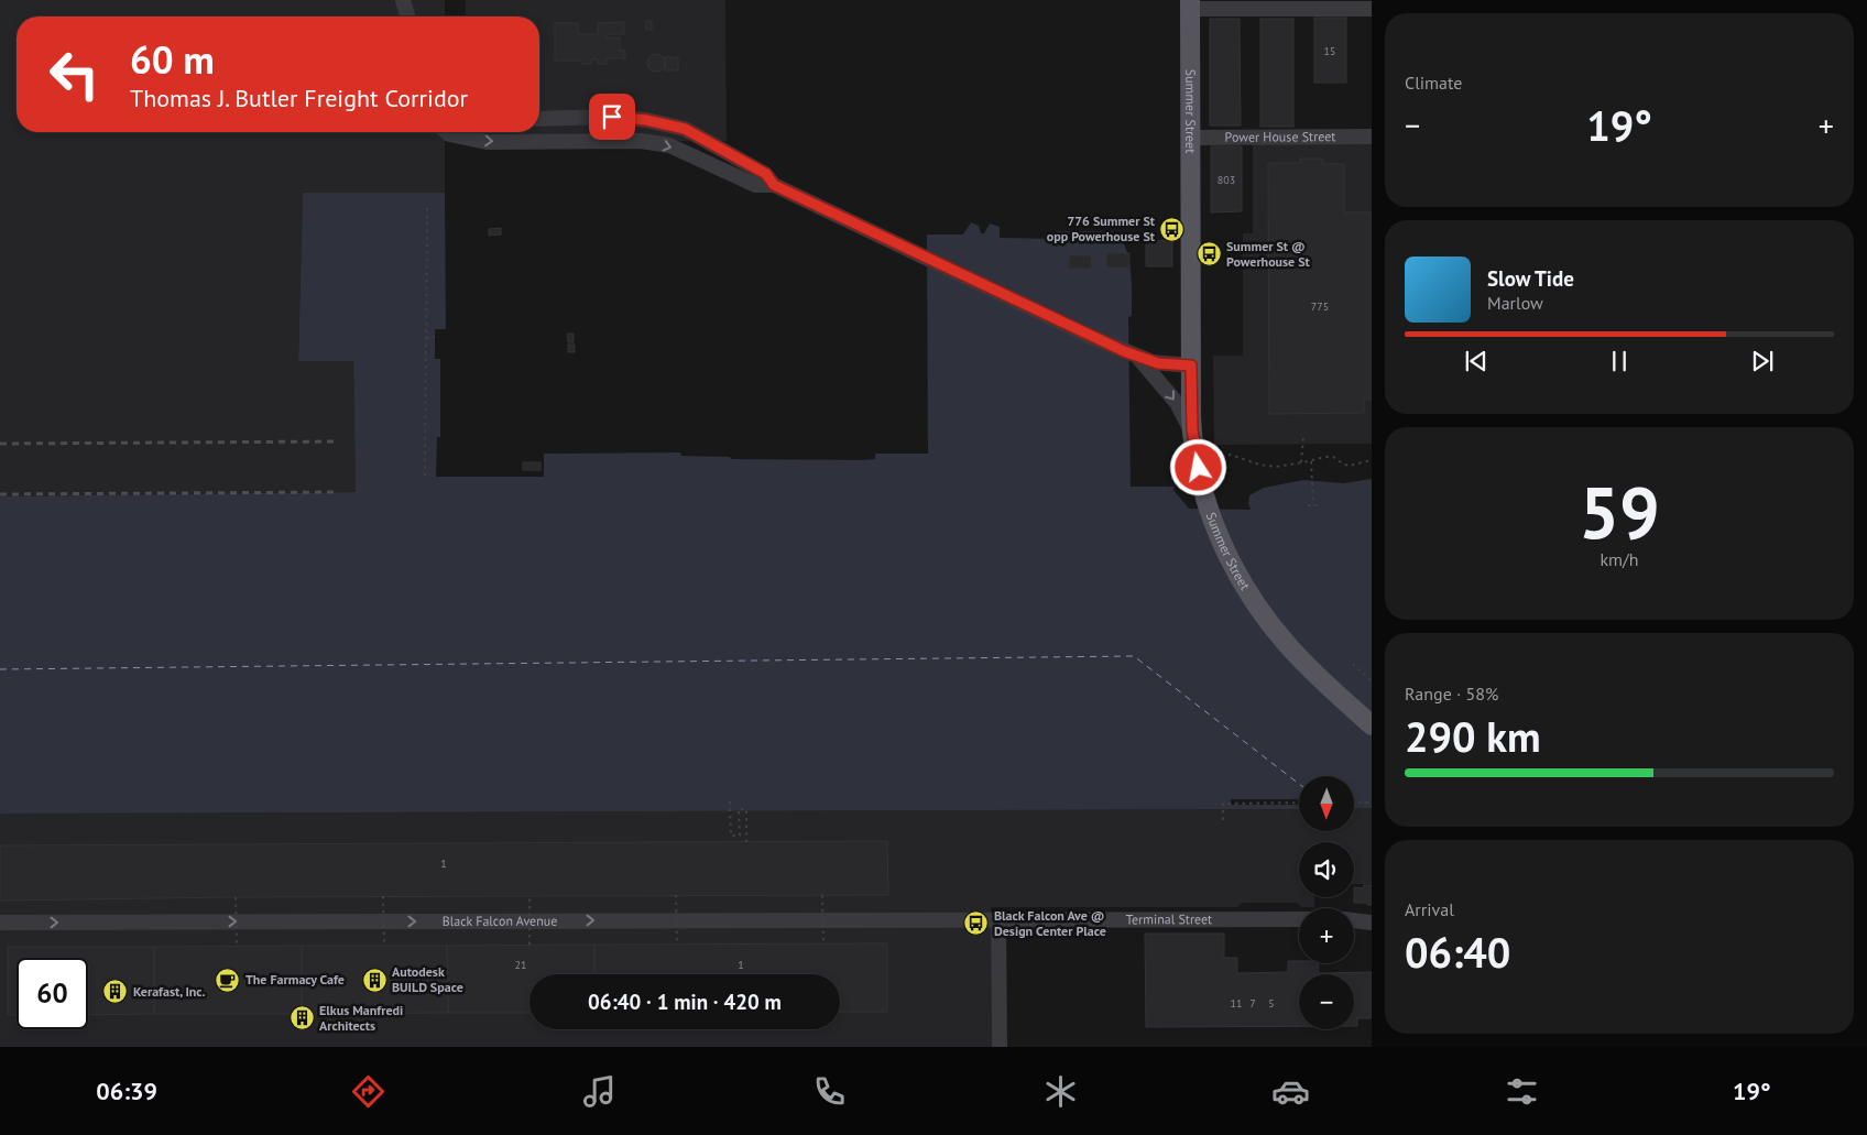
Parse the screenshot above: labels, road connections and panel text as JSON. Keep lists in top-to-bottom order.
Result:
{
  "streets": {
    "main road": ["Summer Street"],
    "street": ["Power House Street", "Terminal Street", "Black Falcon Avenue"]
  },
  "crossings": [
    ["Summer Street", "Power House Street"],
    ["Terminal Street", "Black Falcon Avenue"]
  ],
  "one_way": ["Black Falcon Avenue"],
  "places": {
    "bus stop": ["776 Summer St opp Powerhouse St", "Summer St @ Powerhouse St", "Black Falcon Ave @ Design Center Place"],
    "cafe": ["The Farmacy Cafe"],
    "building": ["Autodesk BUILD Space", "Kerafast, Inc.", "Elkus Manfredi Architects"]
  },
  "house_numbers": [
    "15",
    "803",
    "775",
    "1",
    "21",
    "1",
    "11",
    "7",
    "5"
  ],
  "north": "bottom",
  "page": {
    "tile": [
      "Climate",
      ["59", "km/h"],
      ["Range · 58%", "290 km"],
      ["Arrival", "06:40"]
    ],
    "turn": ["60 m", "Thomas J. Butler Freight Corridor"],
    "heat": ["−", "19°", "+"],
    "song": ["Slow Tide", "Marlow"],
    "map_buttons": ["+", "−"],
    "limit": "60",
    "trip": "06:40 · 1 min · 420 m",
    "tabs": ["06:39", "19°"]
  }
}
